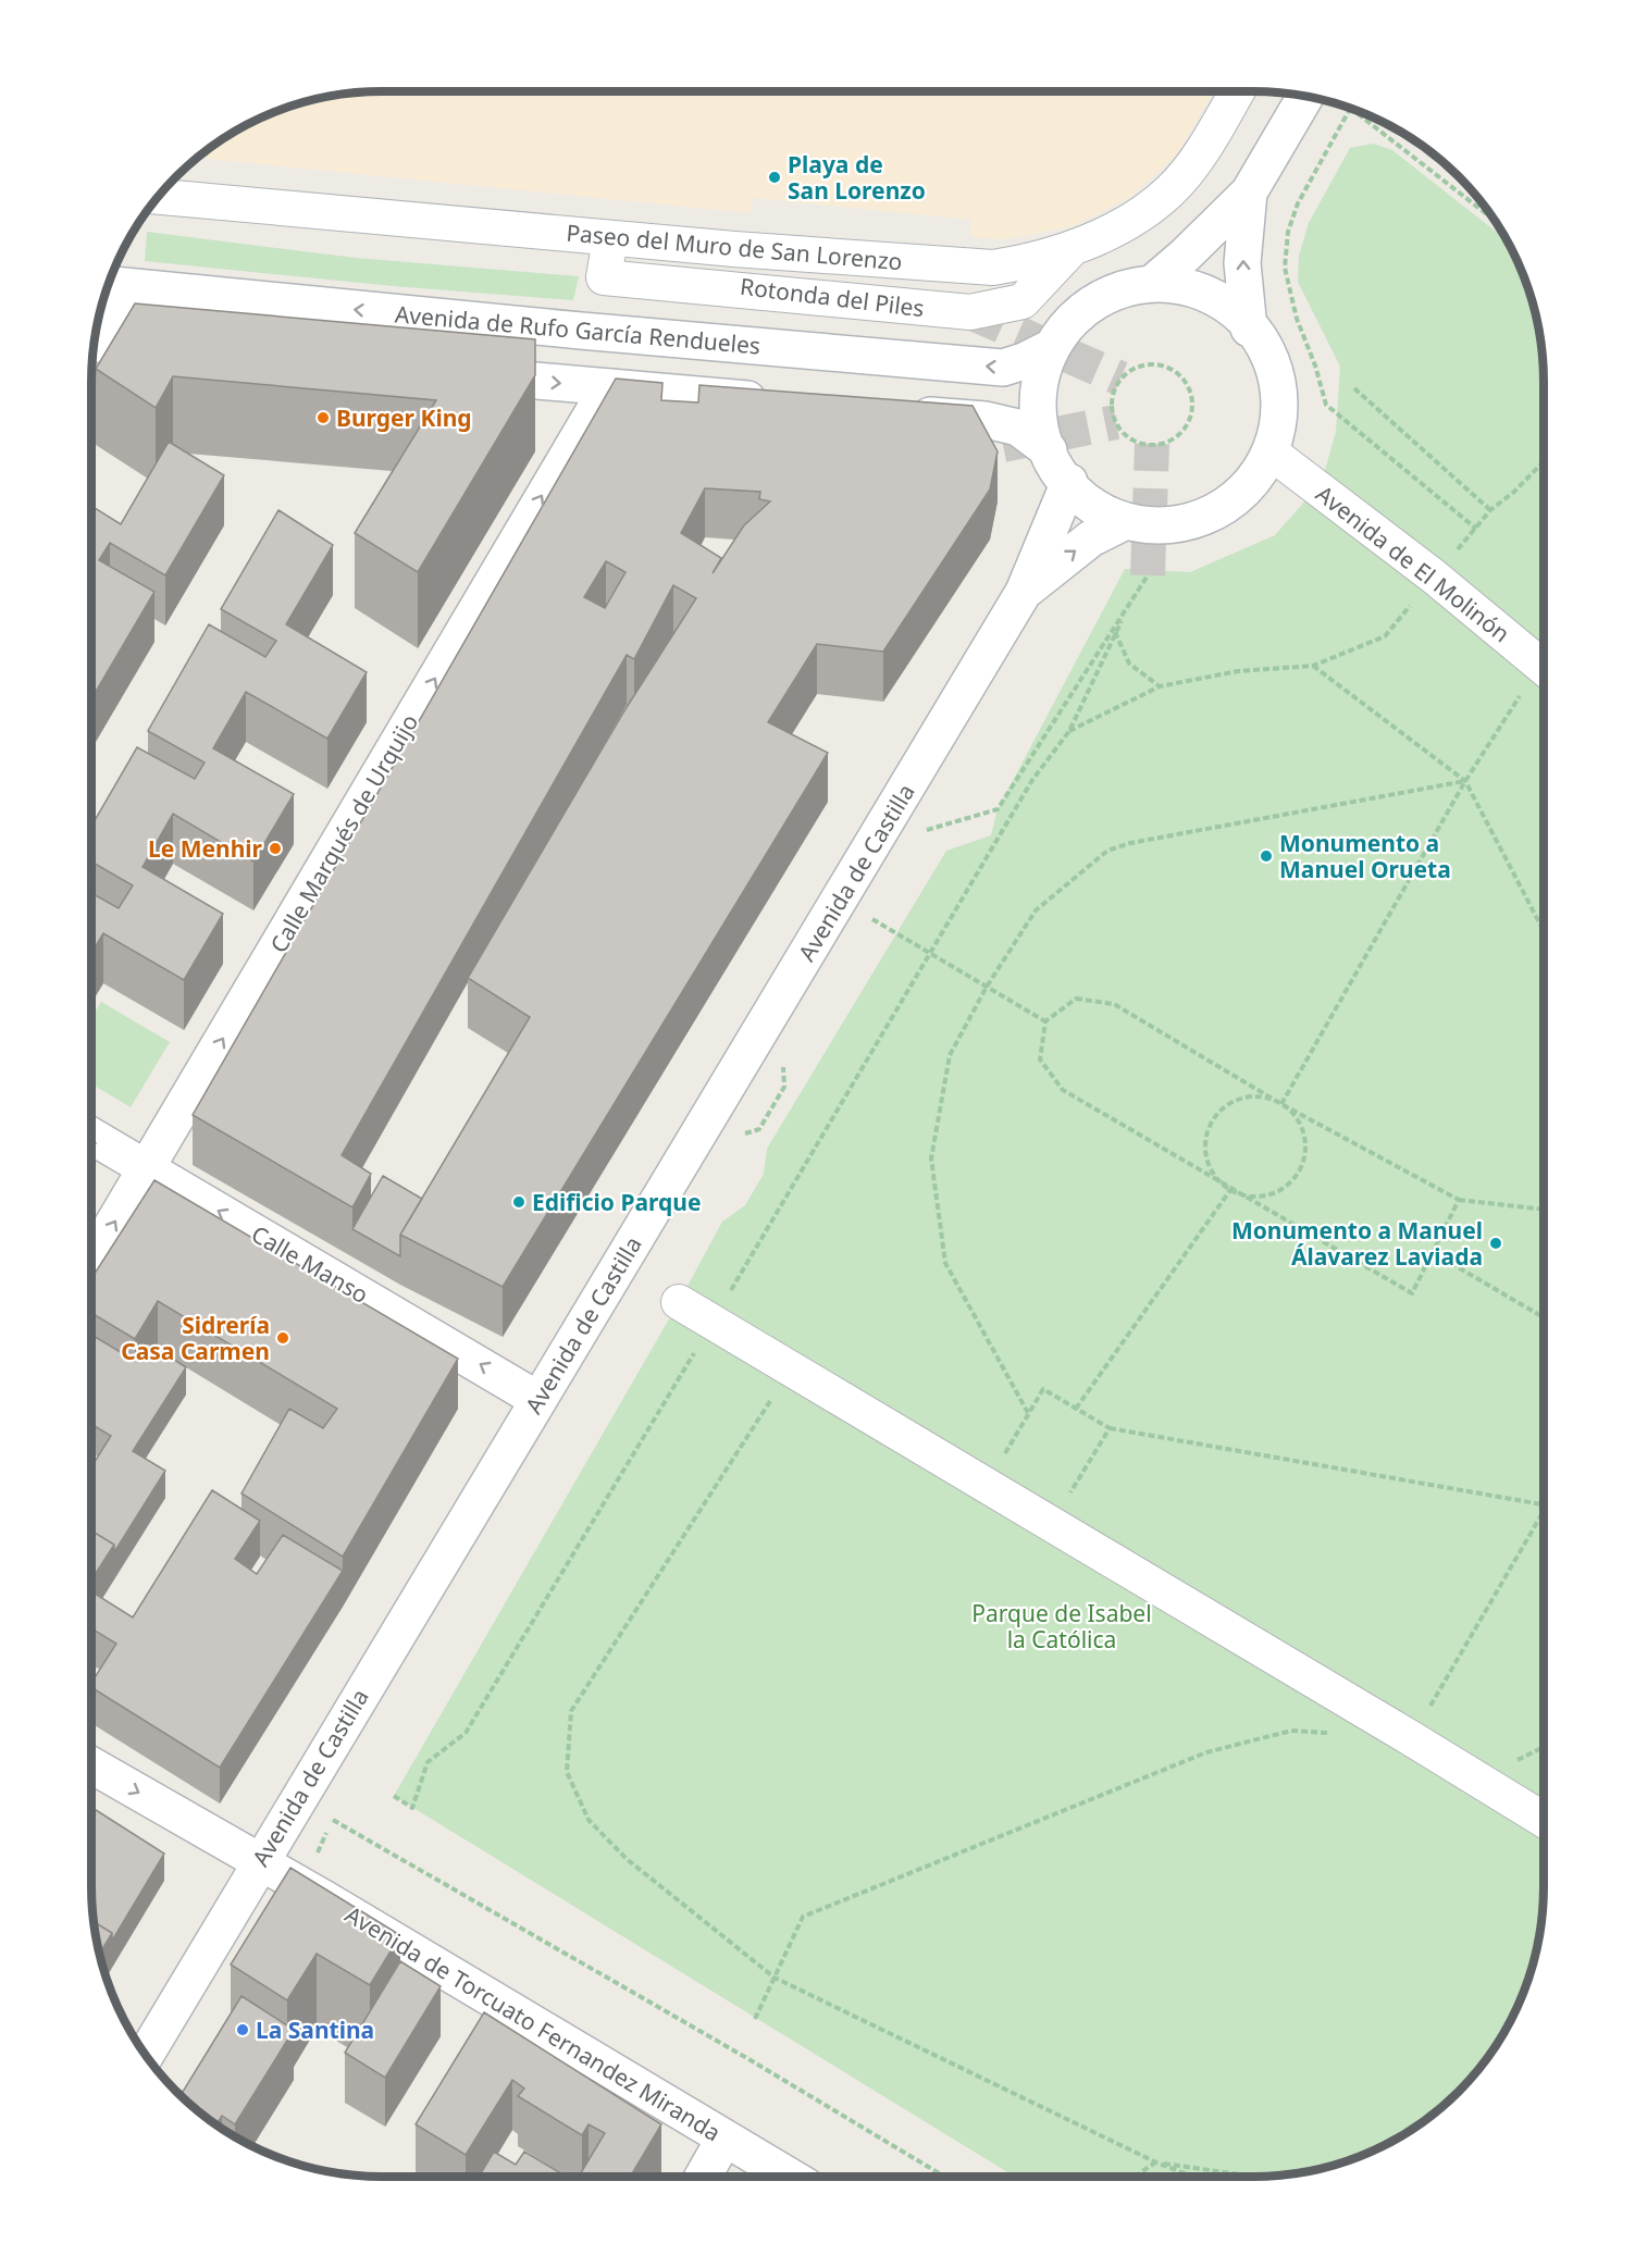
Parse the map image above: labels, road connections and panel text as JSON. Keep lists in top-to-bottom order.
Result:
{
  "streets": {
    "main road": [
      "Avenida de Rufo García Rendueles",
      "Calle Marqués de Urquijo",
      "Avenida de Castilla",
      "Calle Manso",
      "Avenida de Torcuato Fernandez Miranda"
    ],
    "street": ["Paseo del Muro de San Lorenzo", "Rotonda del Piles", "Avenida de El Molinón"]
  },
  "crossings": [
    ["Paseo del Muro de San Lorenzo", "Rotonda del Piles"],
    ["Calle Marqués de Urquijo", "Calle Manso"],
    ["Avenida de Castilla", "Calle Manso"],
    ["Avenida de Castilla", "Avenida de Torcuato Fernandez Miranda"]
  ],
  "one_way": ["Calle Marqués de Urquijo", "Calle Manso"],
  "parks": ["Parque de Isabel la Católica"],
  "places": [
    "Playa de San Lorenzo",
    "Burger King",
    "Le Menhir",
    "Monumento a Manuel Orueta",
    "Edificio Parque",
    "Monumento a Manuel Álavarez Laviada",
    "Sidrería Casa Carmen",
    "La Santina"
  ]
}
